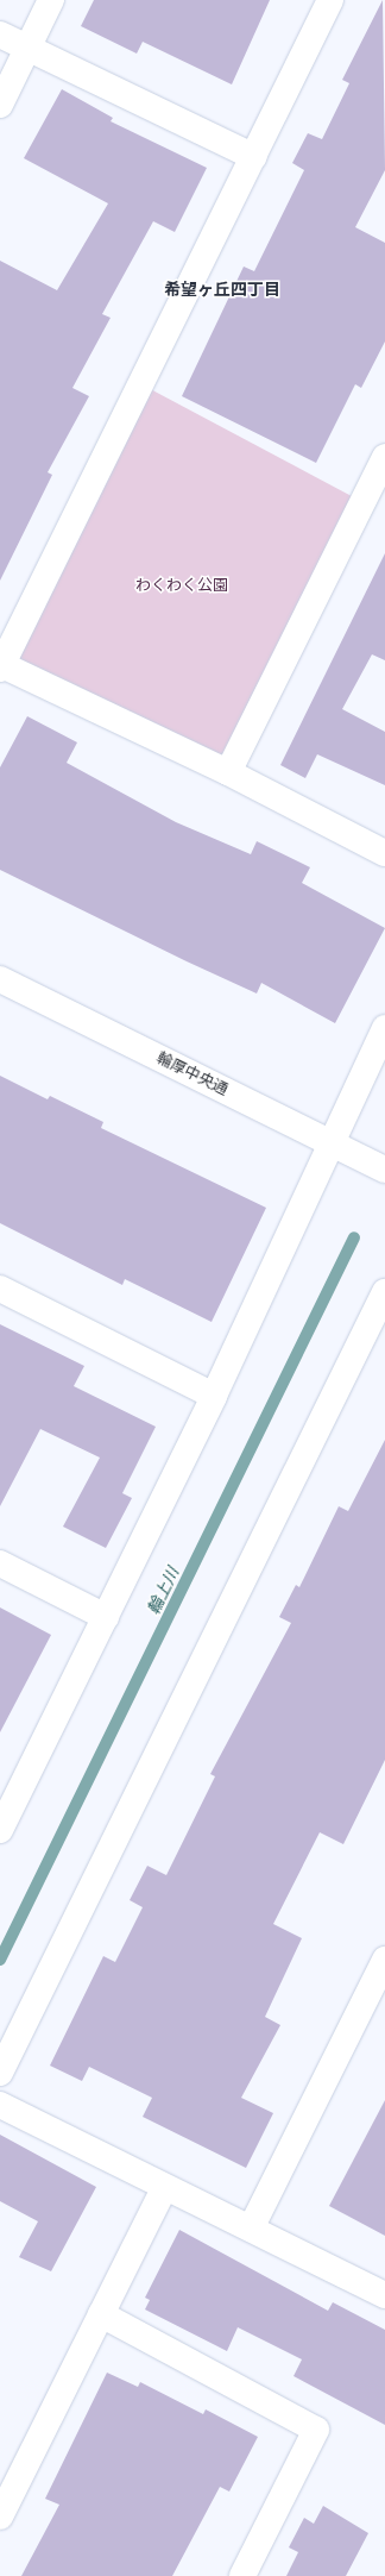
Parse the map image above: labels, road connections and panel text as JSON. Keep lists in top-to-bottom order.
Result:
{
  "streets": {
    "street": ["輪厚中央通"]
  },
  "districts": ["希望ヶ丘四丁目"],
  "water": ["輪上川"],
  "parks": ["わくわく公園"]
}
